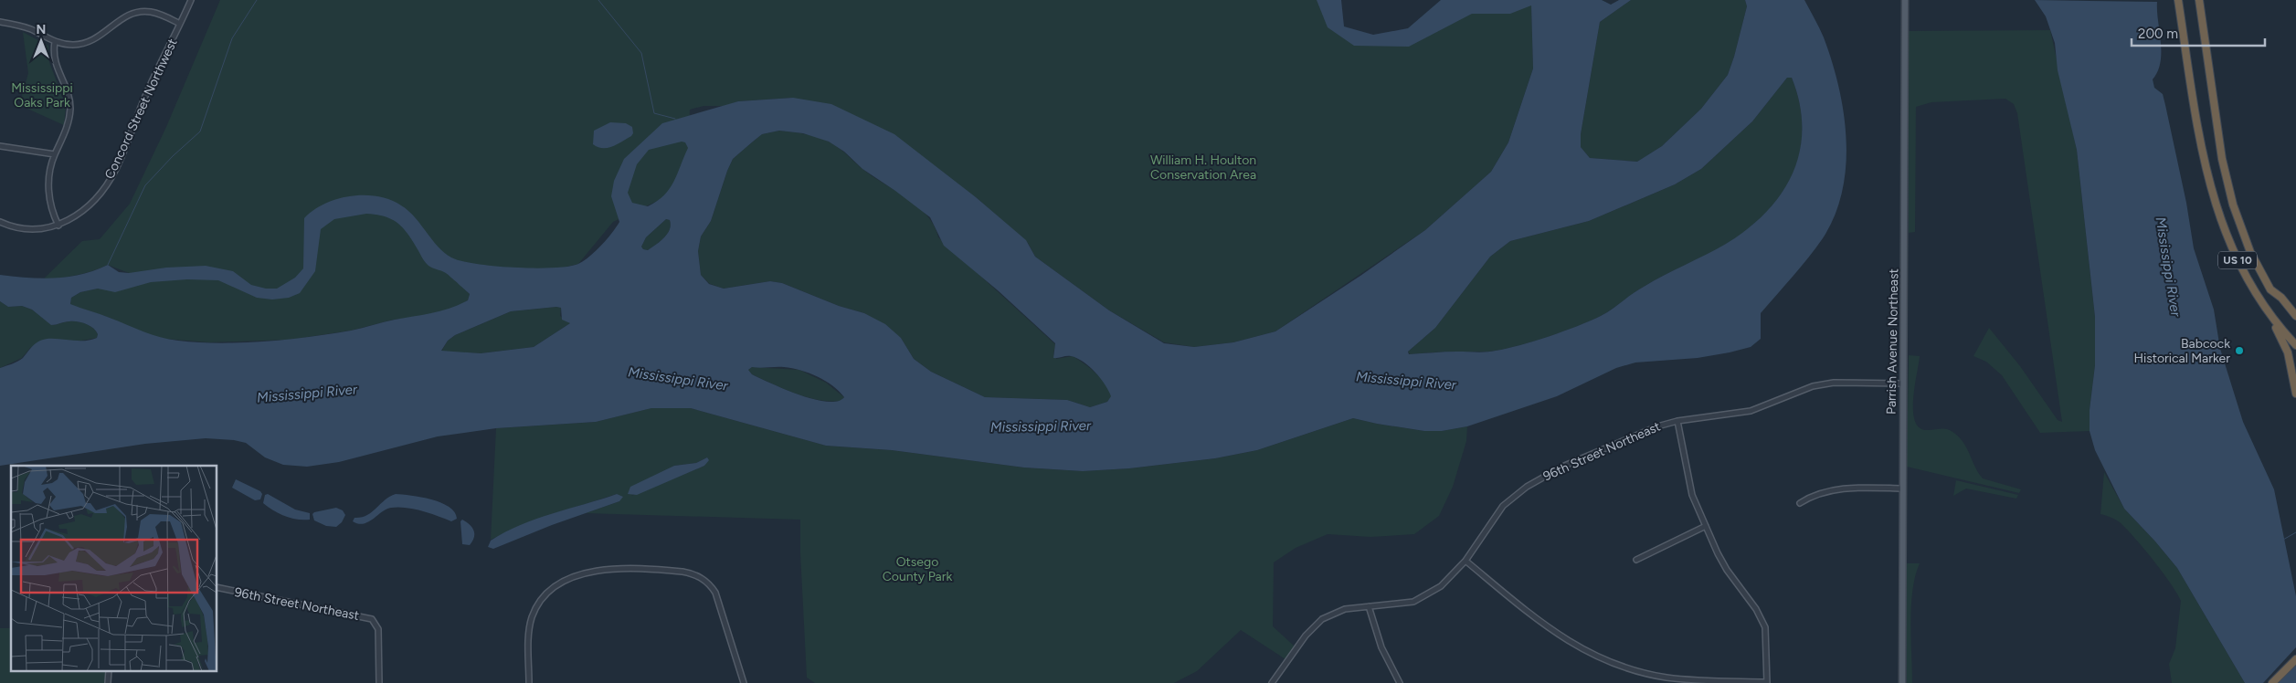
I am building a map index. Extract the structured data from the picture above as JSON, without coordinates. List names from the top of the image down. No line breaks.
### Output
{"streets":{"highway":["US 10"],"main road":["Parrish Avenue Northeast"],"street":["Concord Street Northwest","96th Street Northeast"]},"crossings":[["Parrish Avenue Northeast","96th Street Northeast"]],"water":["Mississippi River"],"parks":["Mississippi Oaks Park","William H. Houlton Conservation Area","Otsego County Park"],"places":["Babcock Historical Marker"],"scale_bar":"200 m","north":"top"}
